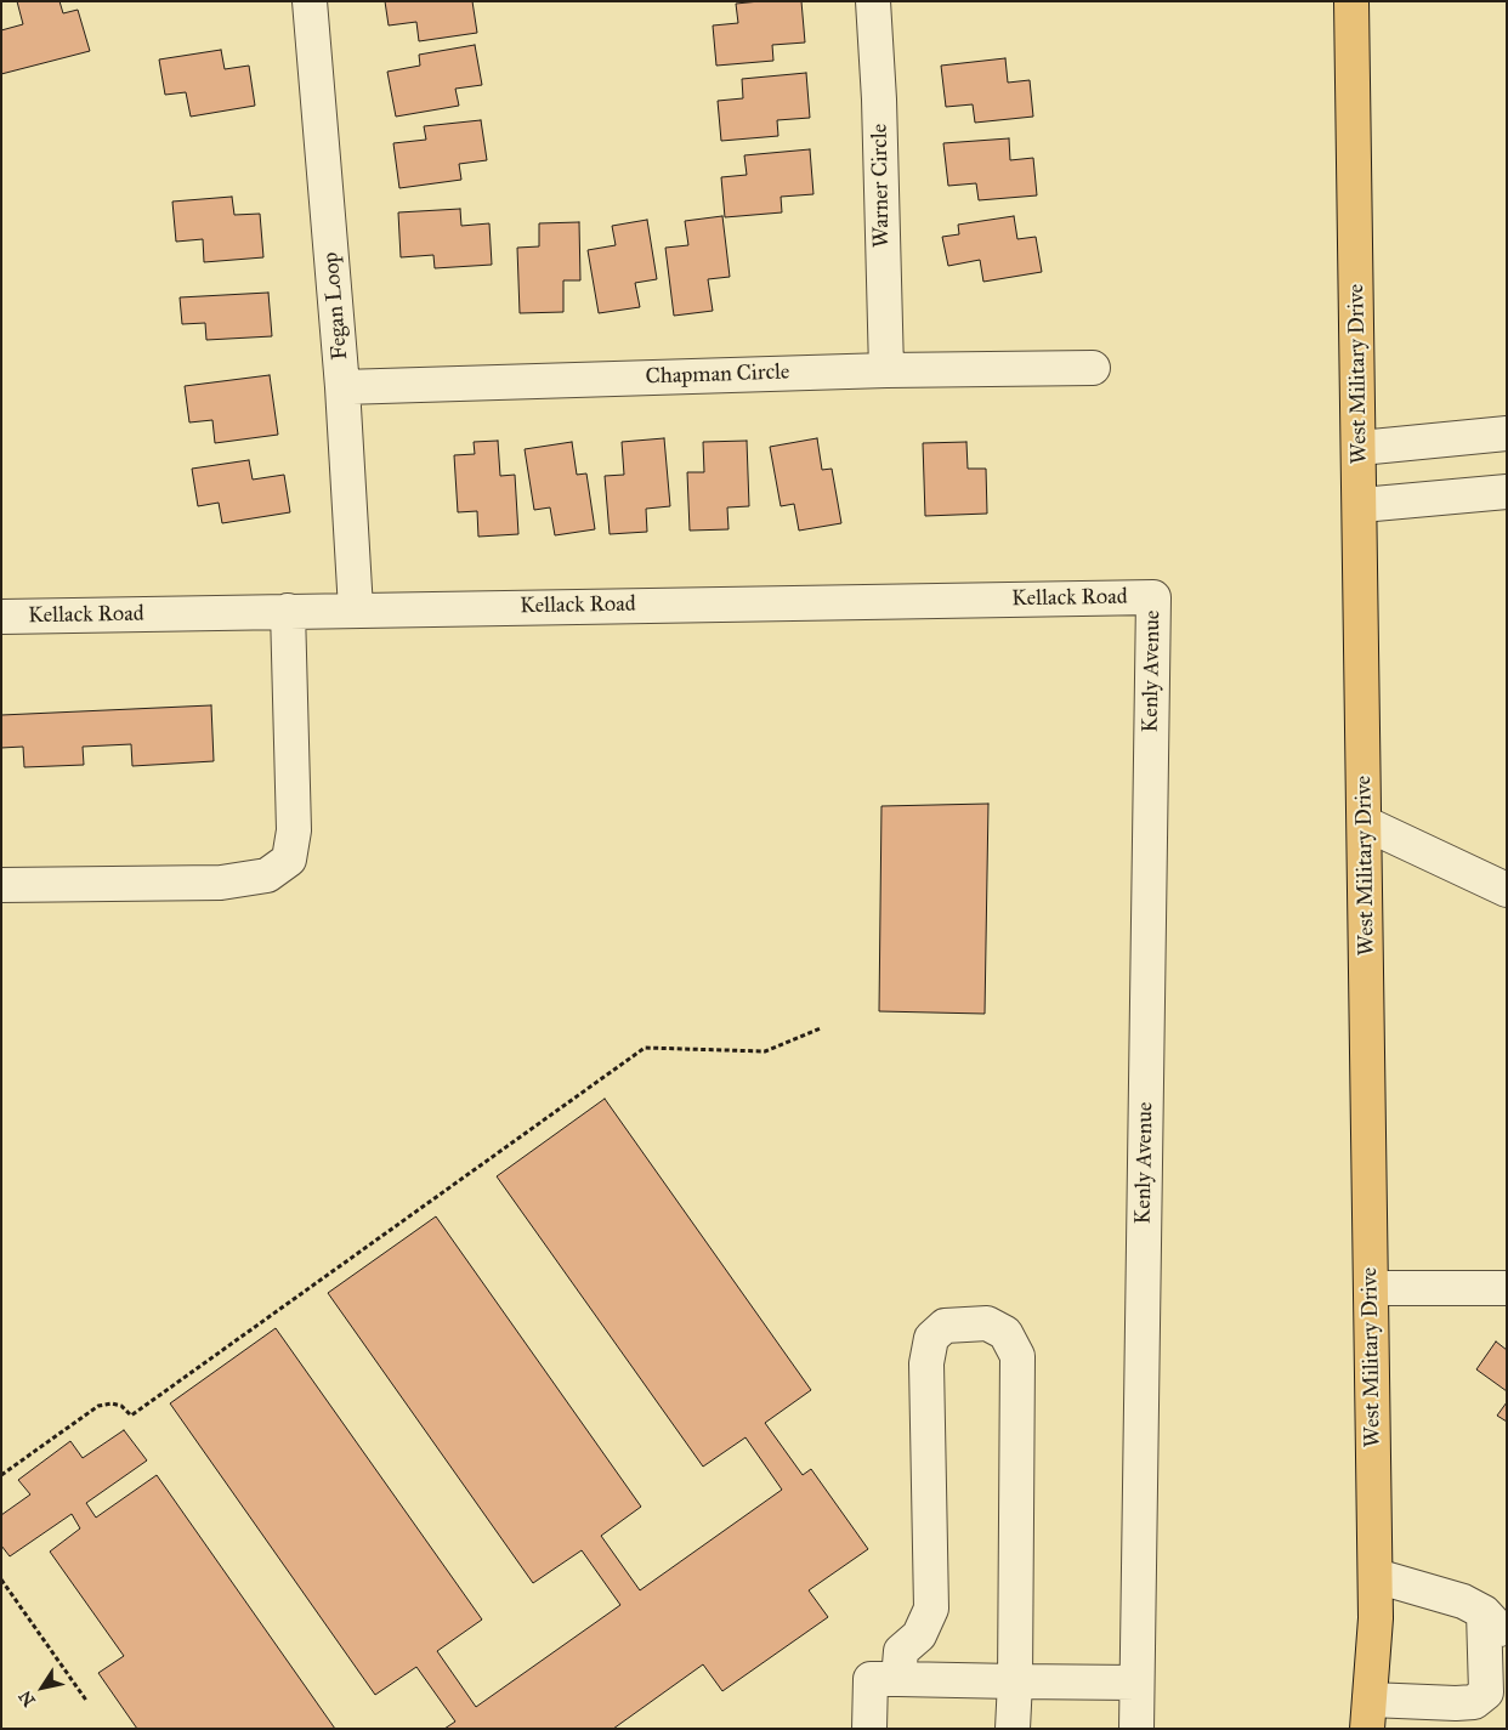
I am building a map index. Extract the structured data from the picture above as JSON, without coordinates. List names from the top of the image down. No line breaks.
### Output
{"streets":{"main road":["West Military Drive"],"street":["Warner Circle","Fegan Loop","Chapman Circle","Kellack Road","Kenly Avenue"]},"crossings":[["Warner Circle","Chapman Circle"],["Fegan Loop","Chapman Circle"],["Fegan Loop","Kellack Road"],["Kellack Road","Kenly Avenue"]],"north":"bottom left"}
